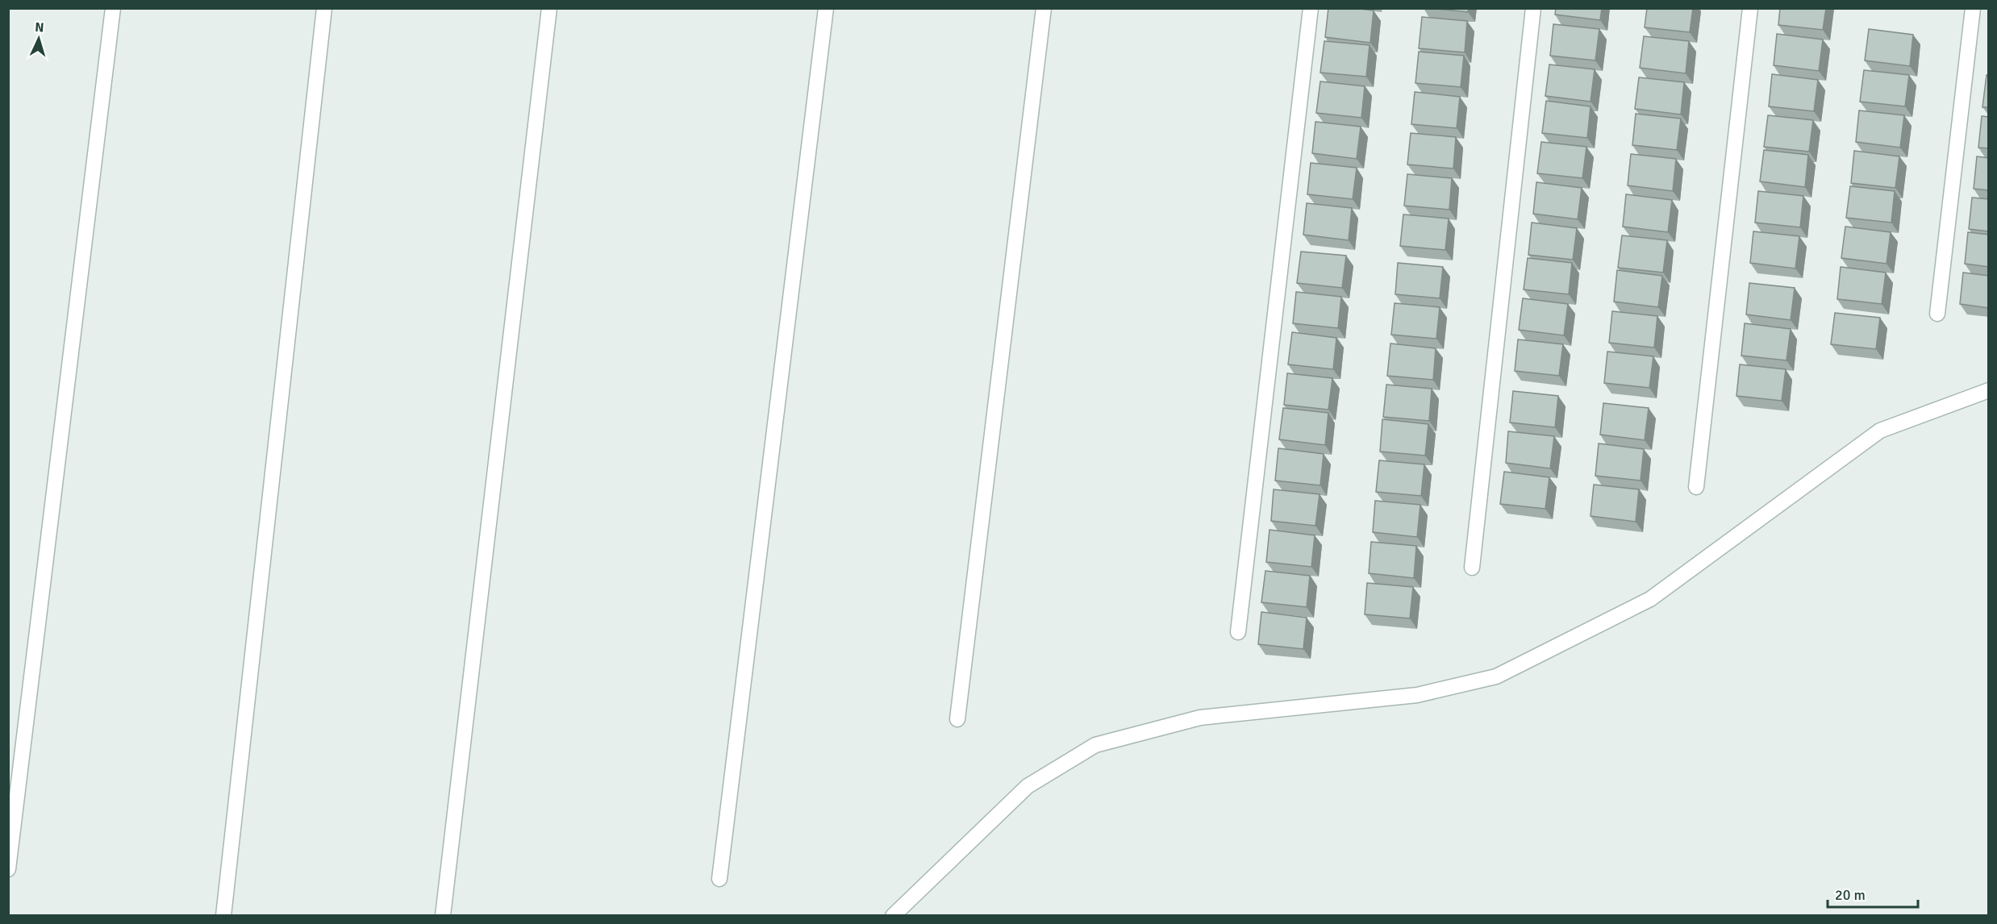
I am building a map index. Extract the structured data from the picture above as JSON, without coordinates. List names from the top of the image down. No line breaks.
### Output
{"scale_bar":"20 m","north":"top"}
